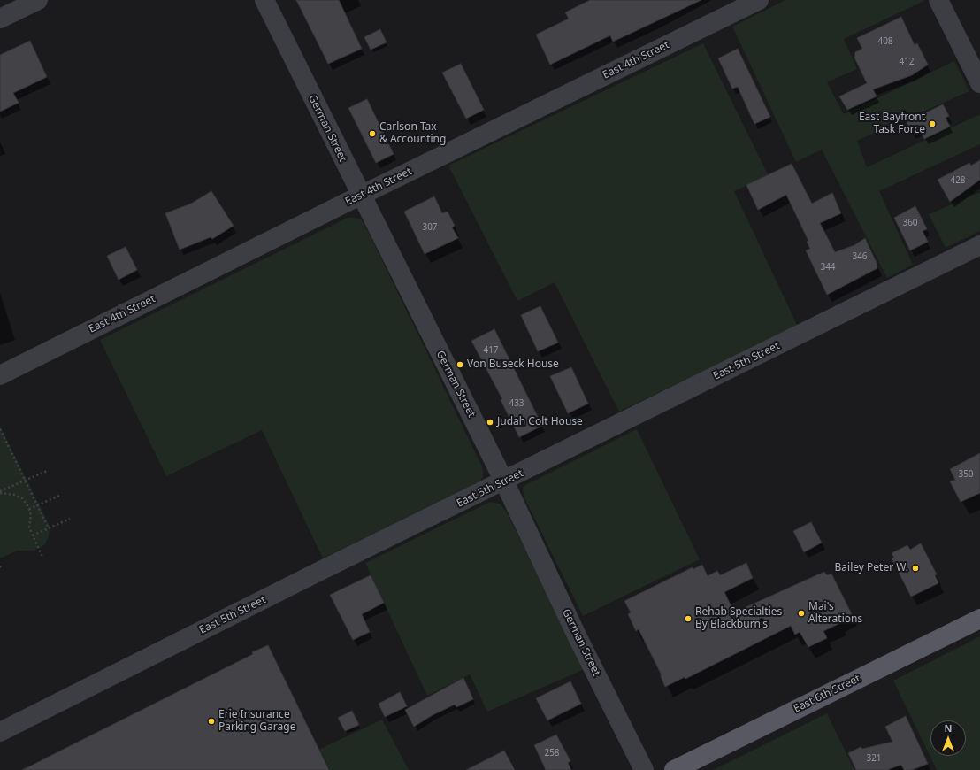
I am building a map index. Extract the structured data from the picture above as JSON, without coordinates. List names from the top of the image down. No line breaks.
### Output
{"streets":{"main road":["East 6th Street"],"street":["East 4th Street","German Street","East 5th Street"]},"crossings":[["East 4th Street","German Street"],["German Street","East 5th Street"]],"places":["East Bayfront Task Force","Carlson Tax & Accounting","Von Buseck House","Judah Colt House","Bailey Peter W.","Mai's Alterations","Rehab Specialties By Blackburn's","Erie Insurance Parking Garage"],"house_numbers":["408","412","428","360","307","346","344","417","433","350","258","321"],"north":"top"}
